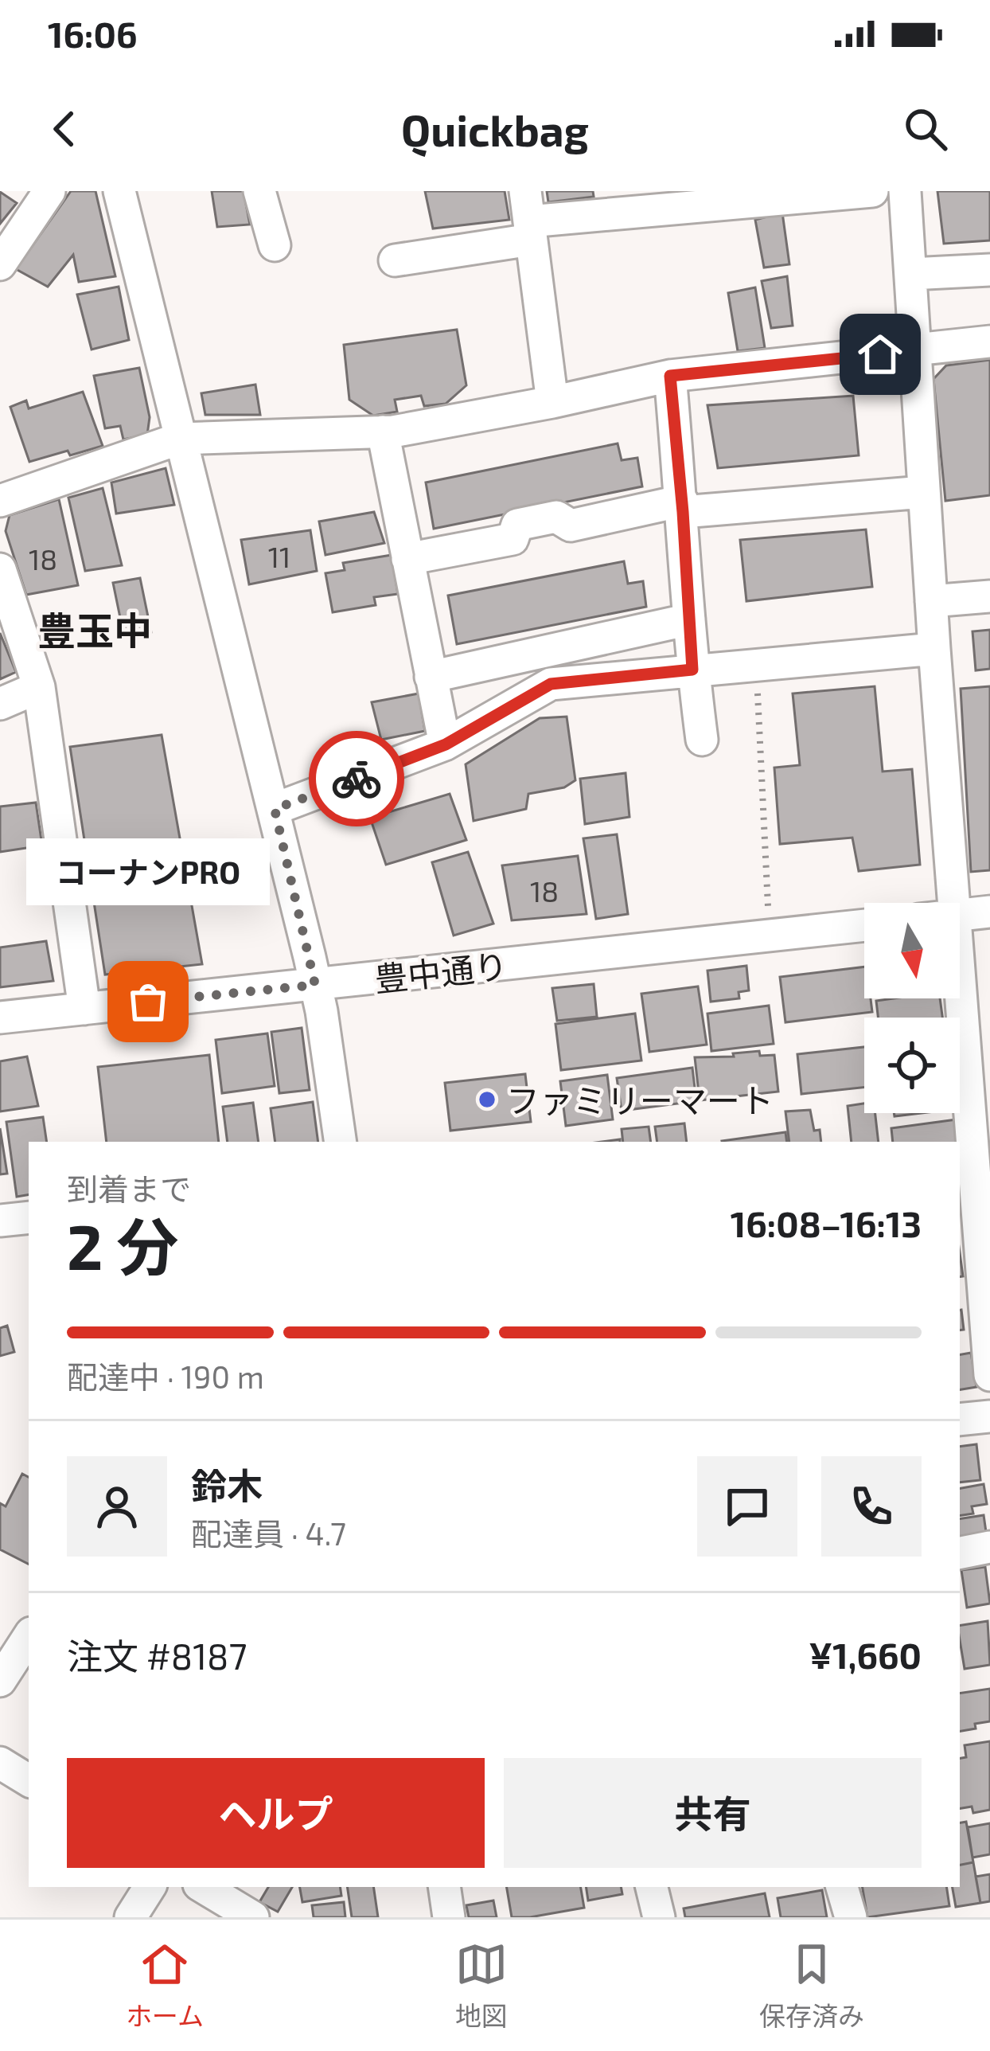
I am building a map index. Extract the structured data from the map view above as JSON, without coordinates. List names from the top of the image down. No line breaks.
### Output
{"streets":{"street":["豊中通り"]},"districts":["豊玉中"],"places":["コーナンPRO","ファミリーマート"],"house_numbers":["11","18","18"],"north":"bottom","page":{"status":"16:06","header":"Quickbag","bubble":"コーナンPRO","heading":["2 分","到着まで","16:08–16:13"],"panel":["鈴木","配達員 · 4.7","注文 #8187","¥1,660"],"bar":"配達中 · 190 m","buttons":["ヘルプ","共有"],"tabs":["ホーム","地図","保存済み"]}}
